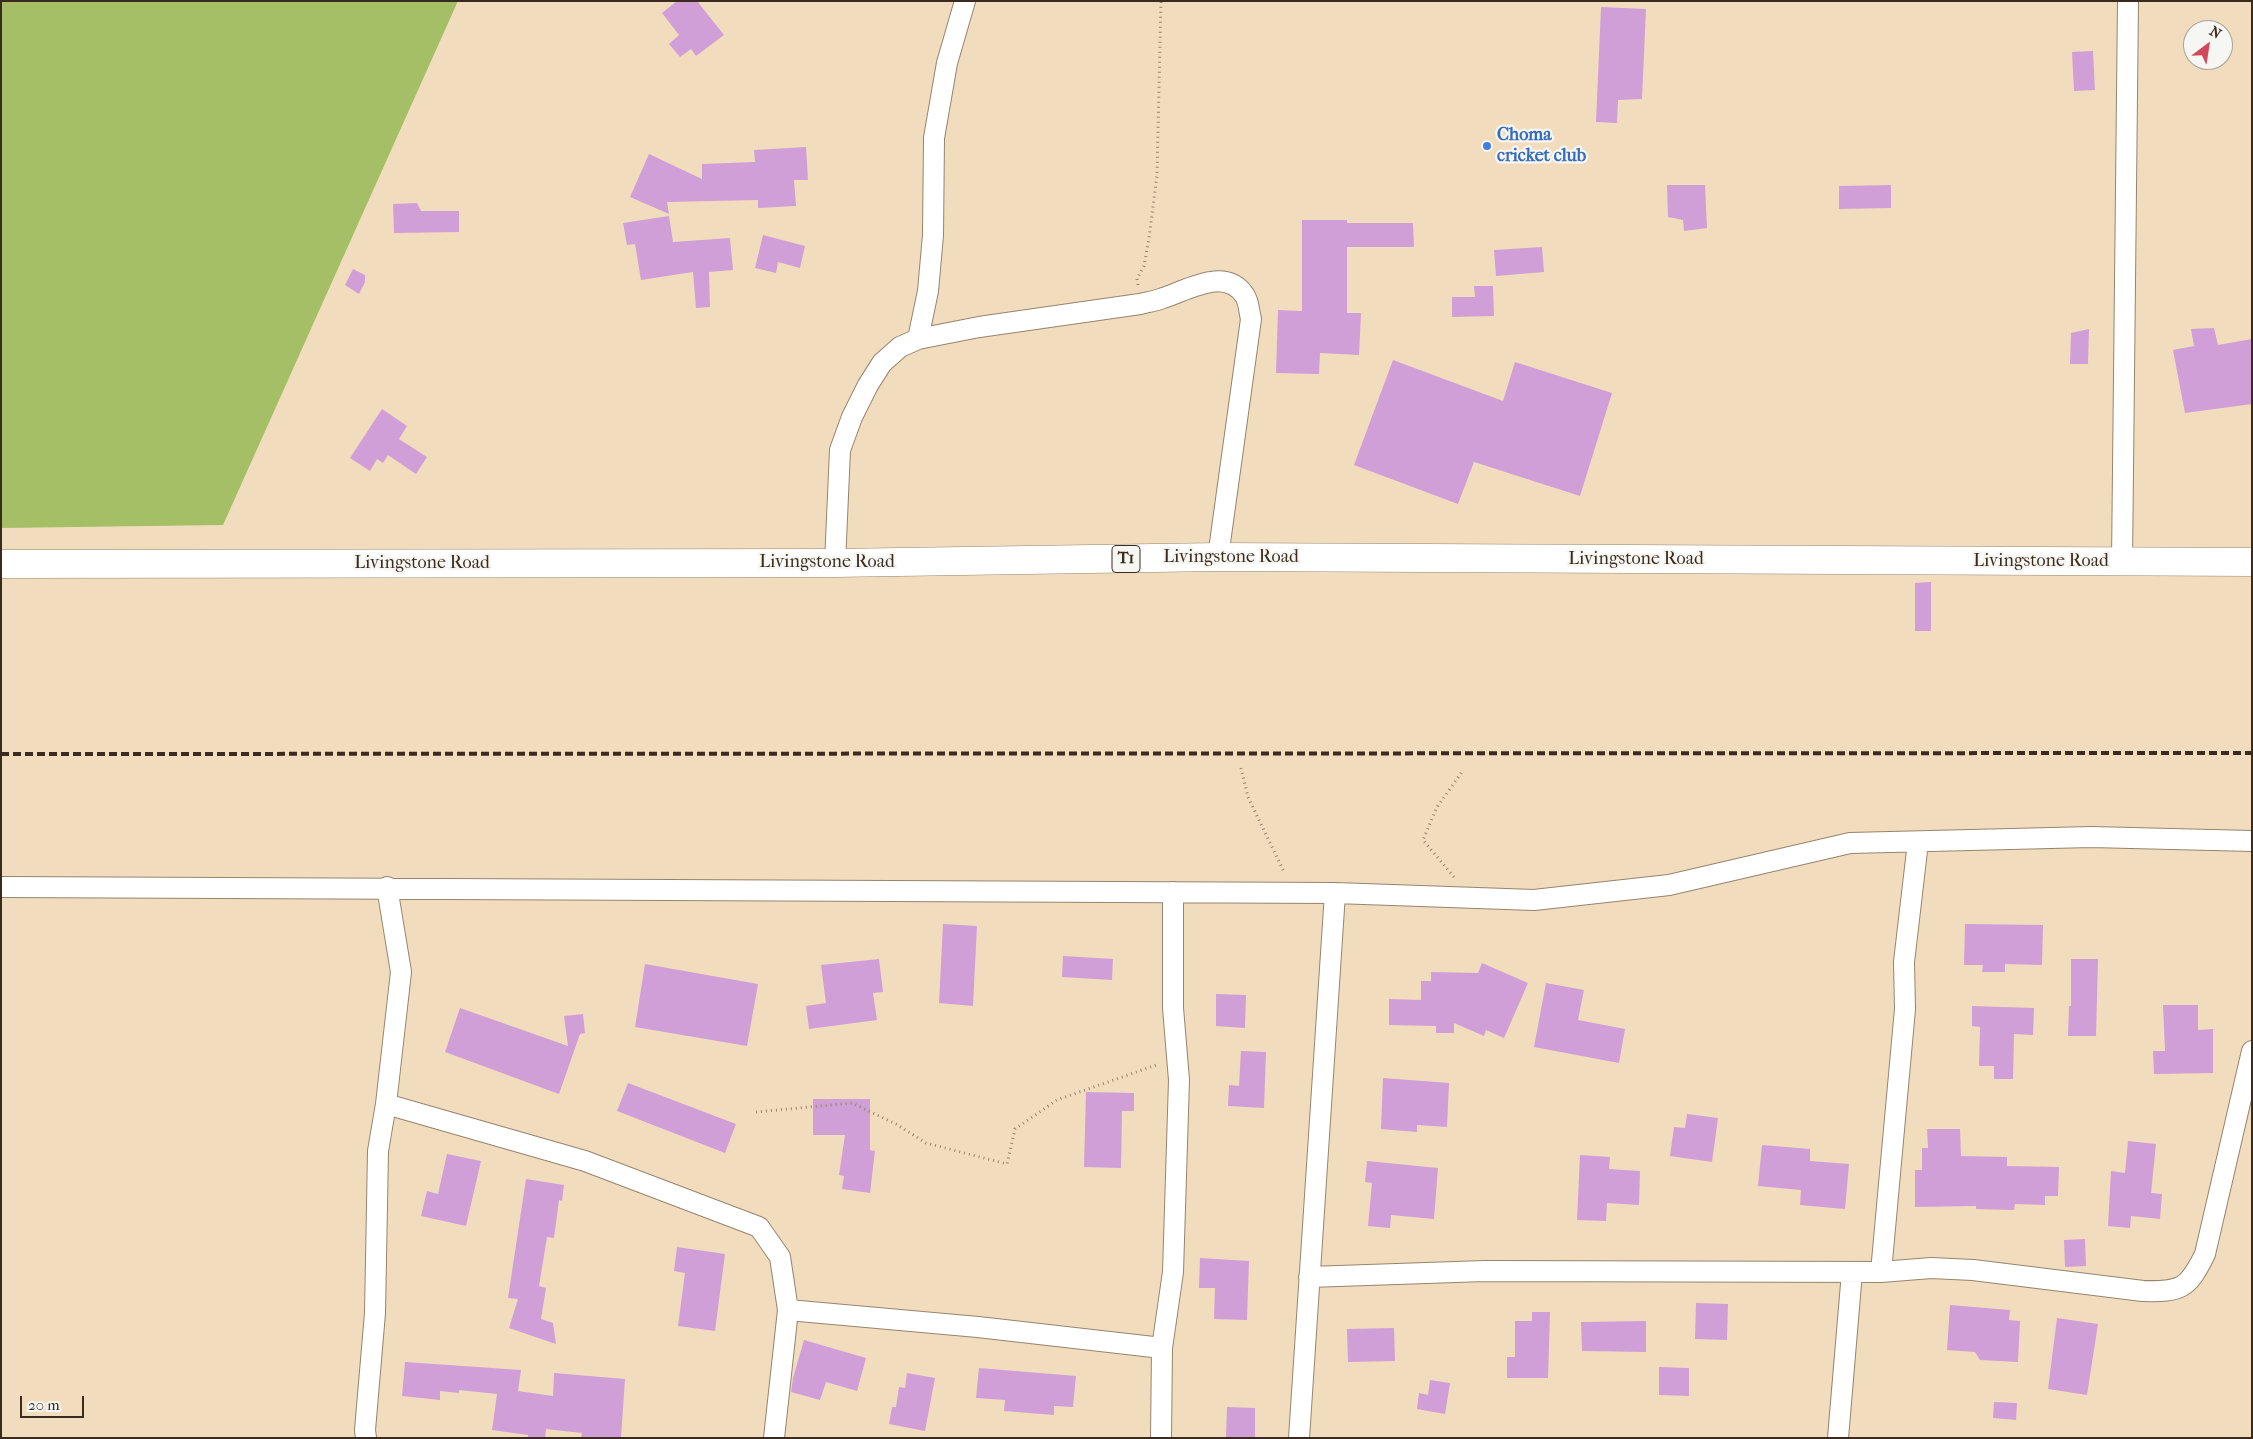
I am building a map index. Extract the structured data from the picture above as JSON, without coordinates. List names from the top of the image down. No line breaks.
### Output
{"streets":{"highway":["Livingstone Road","T1"]},"places":["Choma cricket club"],"scale_bar":"20 m","north":"top right"}
